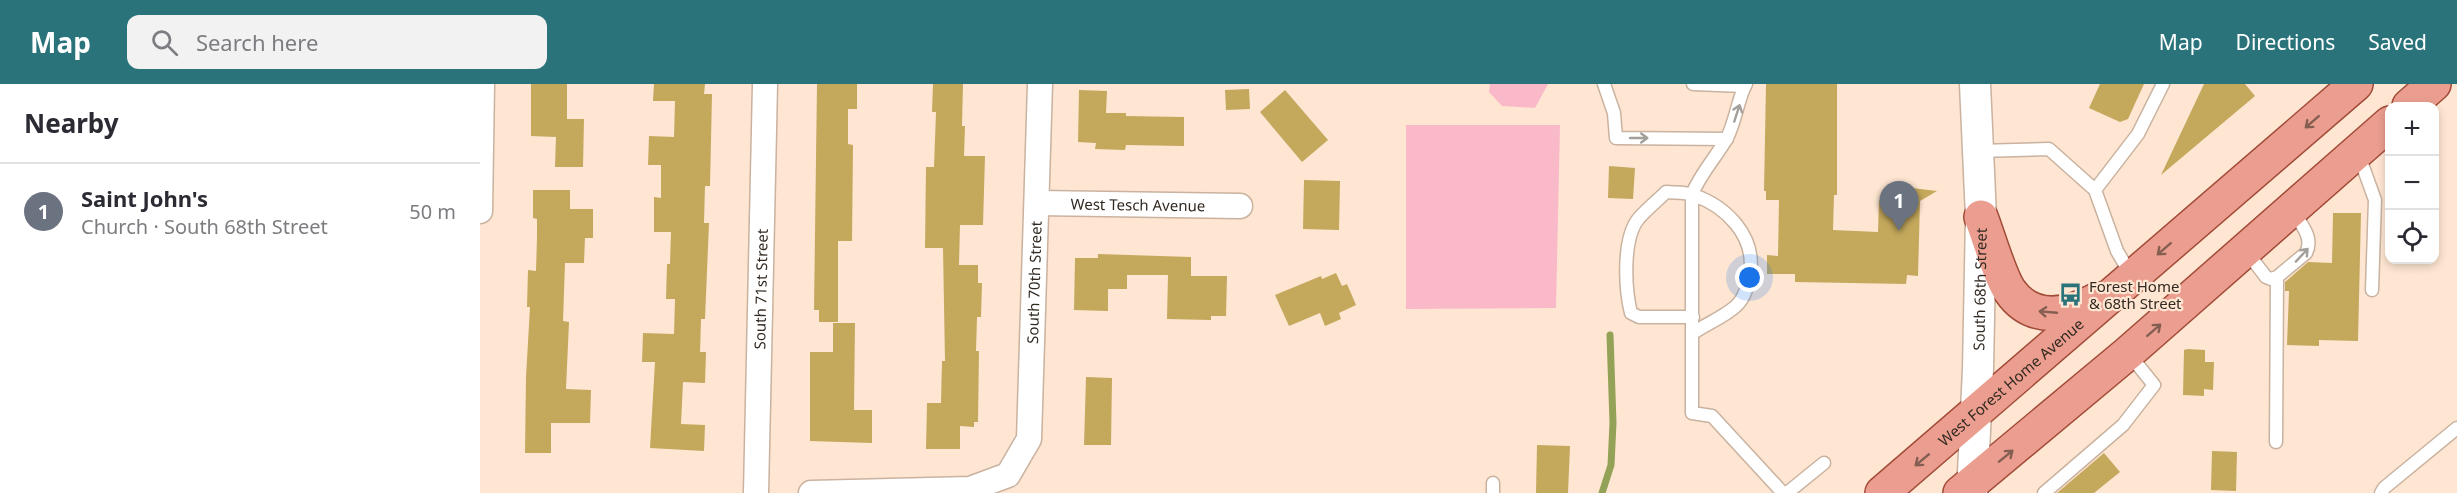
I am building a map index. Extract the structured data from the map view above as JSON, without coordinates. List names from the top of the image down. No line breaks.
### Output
{"streets":{"main road":["West Forest Home Avenue"],"street":["West Tesch Avenue","South 70th Street","South 71st Street","South 68th Street"]},"crossings":[["West Tesch Avenue","South 70th Street"],["South 68th Street","West Forest Home Avenue"]],"places":{"bus stop":["Forest Home & 68th Street"]},"page":{"header":"Map","search":"Search here","nav":["Map","Directions","Saved"],"heading":"Nearby","map_buttons":["+","−"],"list":[{"mark":"1","name":"Saint John's","note":"Church · South 68th Street","value":"50 m"}],"pins":"1"}}
